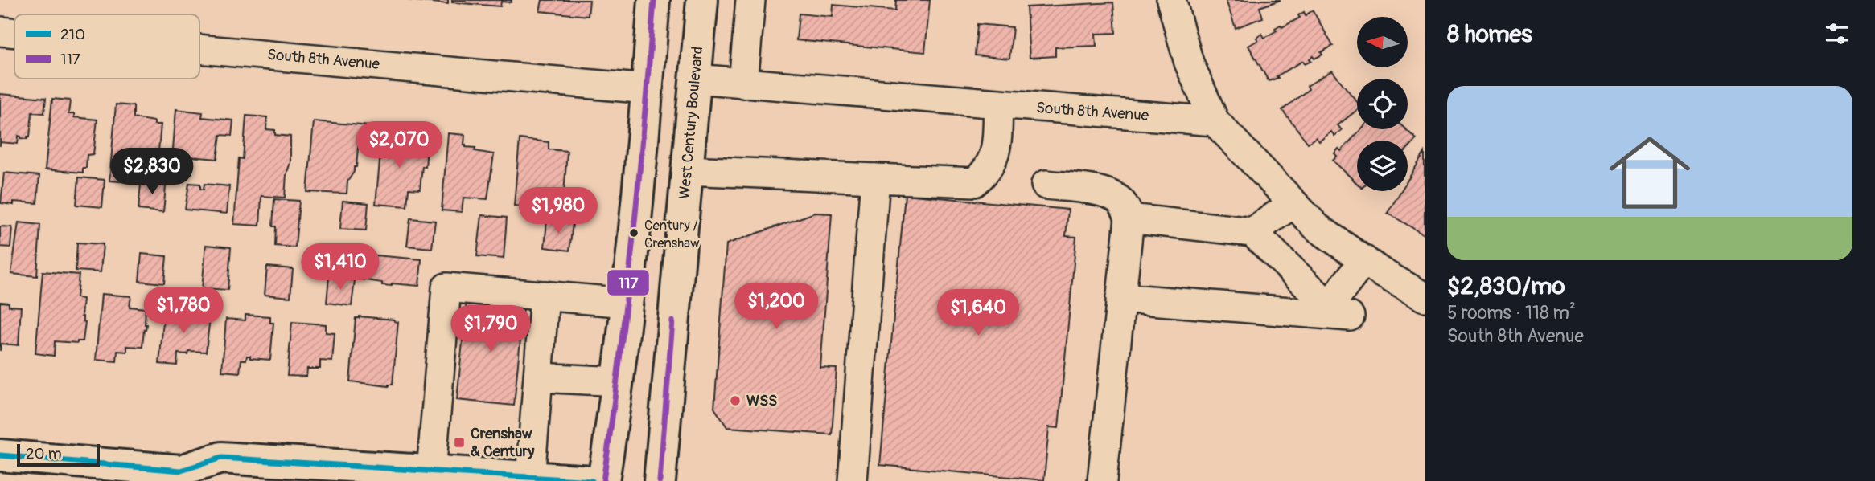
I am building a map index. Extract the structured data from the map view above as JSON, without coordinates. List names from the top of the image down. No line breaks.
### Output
{"streets":{"main road":["West Century Boulevard"],"street":["South 8th Avenue"]},"crossings":[["South 8th Avenue","West Century Boulevard"]],"places":{"other":["Century / Crenshaw","WSS"],"transit":["Crenshaw & Century"]},"lines":["transit line 117","transit line 210"],"legend":["210","117"],"scale_bar":"20 m","north":"left","page":{"heading":"8 homes","list":[{"name":"$2,830/mo","note":"5 rooms · 118 m² · South 8th Avenue"}],"price":["$2,070","$2,830","$1,980","$1,410","$1,200","$1,780","$1,640","$1,790"],"scale":"20 m"}}
